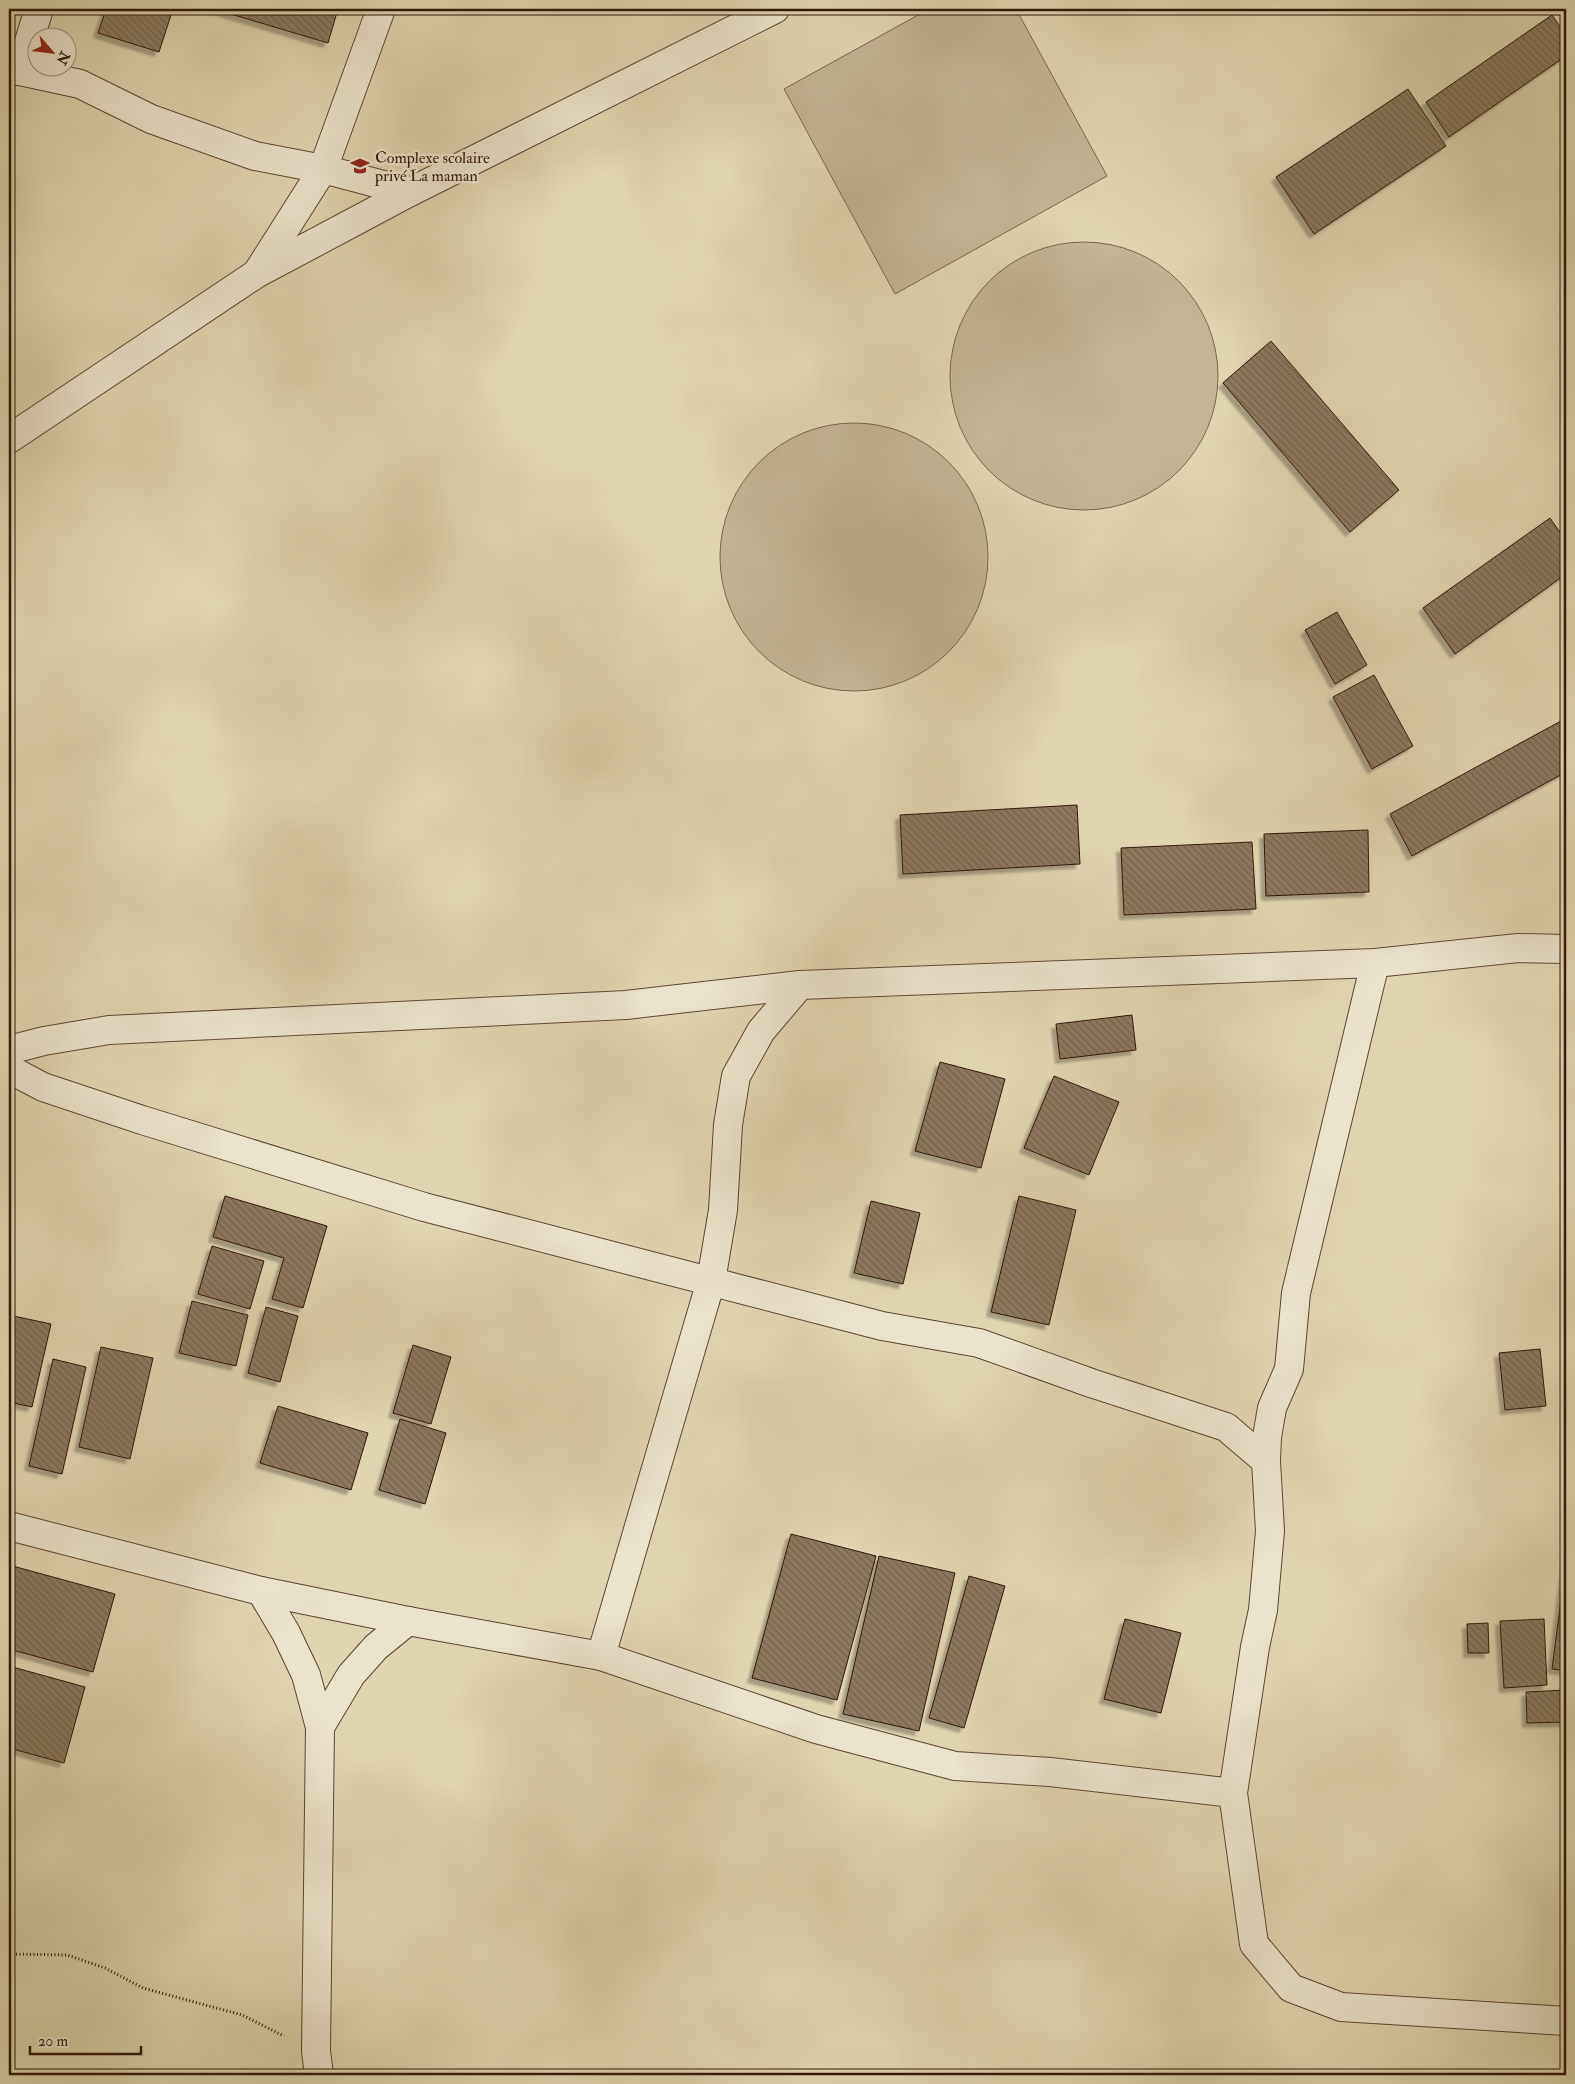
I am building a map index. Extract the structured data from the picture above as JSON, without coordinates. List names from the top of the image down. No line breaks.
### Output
{"places":{"school or university":["Complexe scolaire privé La maman"]},"scale_bar":"20 m","north":"bottom right"}
